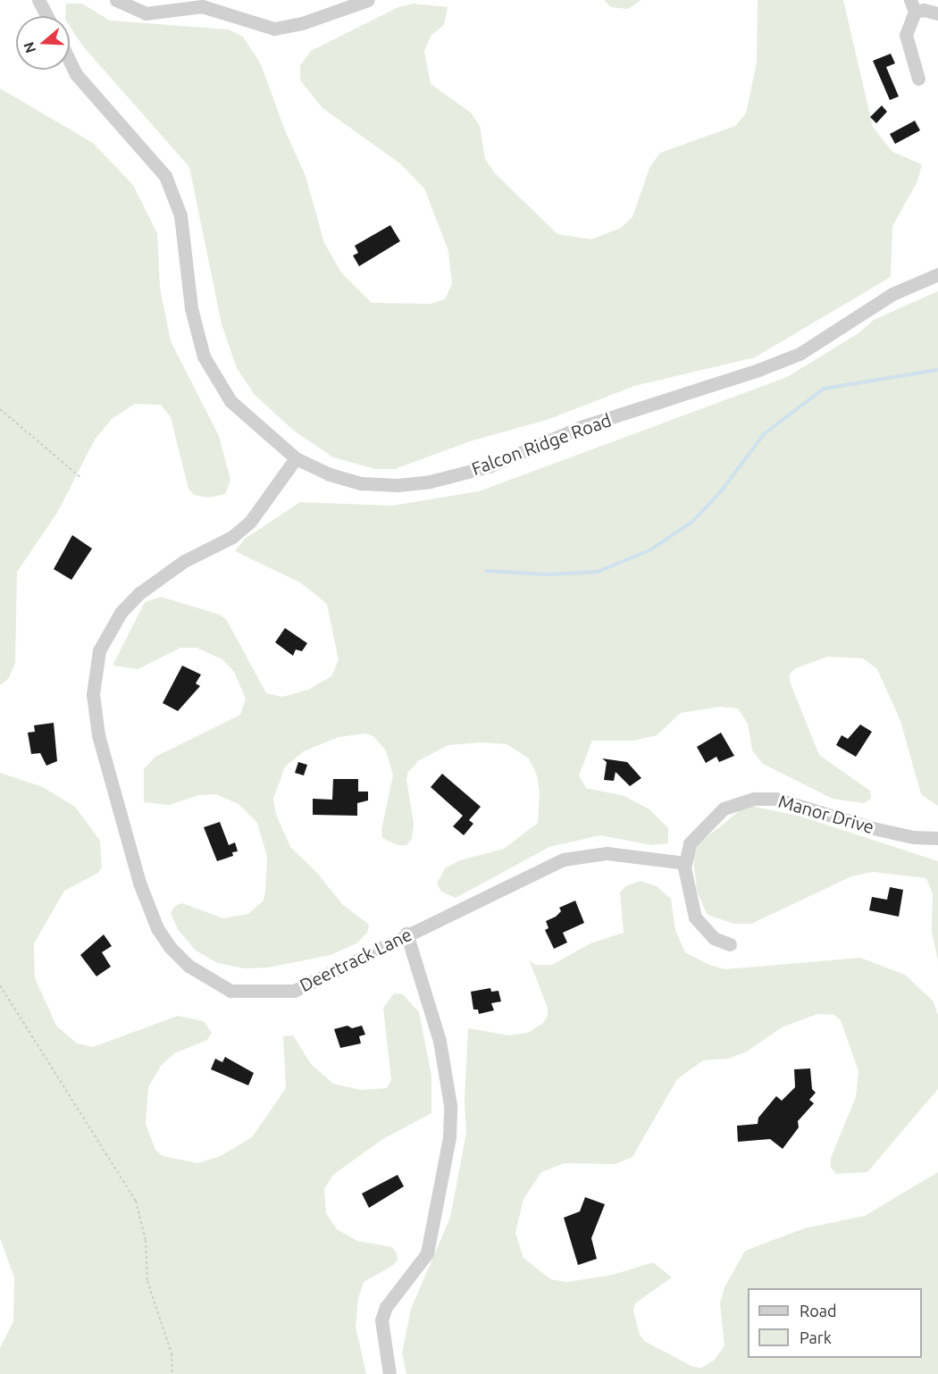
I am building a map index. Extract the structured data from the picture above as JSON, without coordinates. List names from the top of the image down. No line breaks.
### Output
{"streets":{"street":["Falcon Ridge Road","Manor Drive","Deertrack Lane"]},"crossings":[["Falcon Ridge Road","Deertrack Lane"],["Manor Drive","Deertrack Lane"]],"legend":["Road","Park"],"north":"left"}
